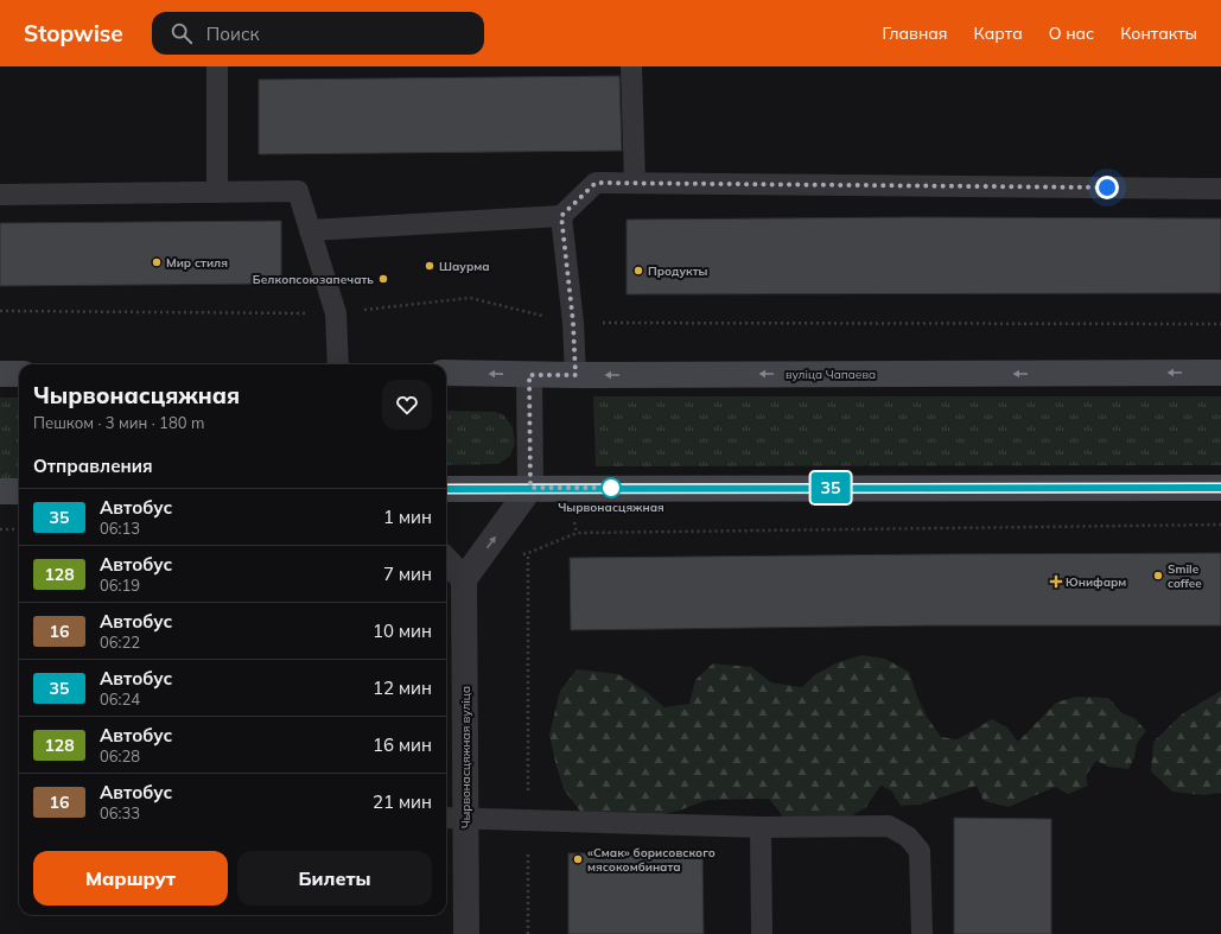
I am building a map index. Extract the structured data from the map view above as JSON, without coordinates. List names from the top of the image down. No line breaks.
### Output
{"streets":{"main road":["вуліца Чапаева"],"street":["Чырвонасцяжная вуліца"]},"places":{"other":["Мир стиля","Шаурма","Продукты","Белкопсоюзапечать","Чырвонасцяжная","Smile coffee","«Смак» борисовского мясокомбината"],"health":["Юнифарм"]},"lines":["bus line 35"],"page":{"header":"Stopwise","search":"Поиск","nav":["Главная","Карта","О нас","Контакты"],"on_map":"35","heading":[["Чырвонасцяжная","Пешком · 3 мин · 180 m"],"Отправления"],"list":[{"mark":"35","name":"Автобус","note":"06:13","value":"1 мин"},{"mark":"128","name":"Автобус","note":"06:19","value":"7 мин"},{"mark":"16","name":"Автобус","note":"06:22","value":"10 мин"},{"mark":"35","name":"Автобус","note":"06:24","value":"12 мин"},{"mark":"128","name":"Автобус","note":"06:28","value":"16 мин"},{"mark":"16","name":"Автобус","note":"06:33","value":"21 мин"}],"buttons":["Маршрут","Билеты"]}}
